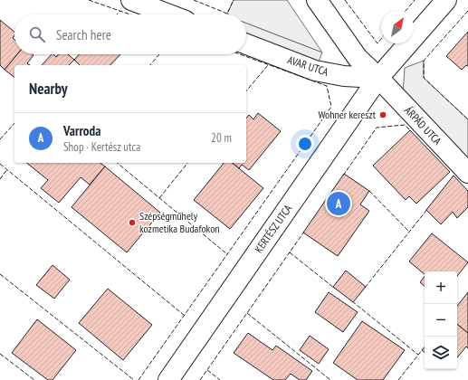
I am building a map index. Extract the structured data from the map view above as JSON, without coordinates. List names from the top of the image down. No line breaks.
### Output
{"streets":{"street":["AVAR UTCA","ÁRPÁD UTCA","KERTÉSZ UTCA"]},"crossings":[["AVAR UTCA","ÁRPÁD UTCA"],["AVAR UTCA","KERTÉSZ UTCA"],["ÁRPÁD UTCA","KERTÉSZ UTCA"]],"places":["Wohner kereszt","Szépségműhely kozmetika Budafokon"],"north":"top right","page":{"search":"Search here","heading":"Nearby","list":[{"mark":"A","name":"Varroda","note":"Shop · Kertész utca","value":"20 m"}],"pins":"A","map_buttons":["+","−"]}}
